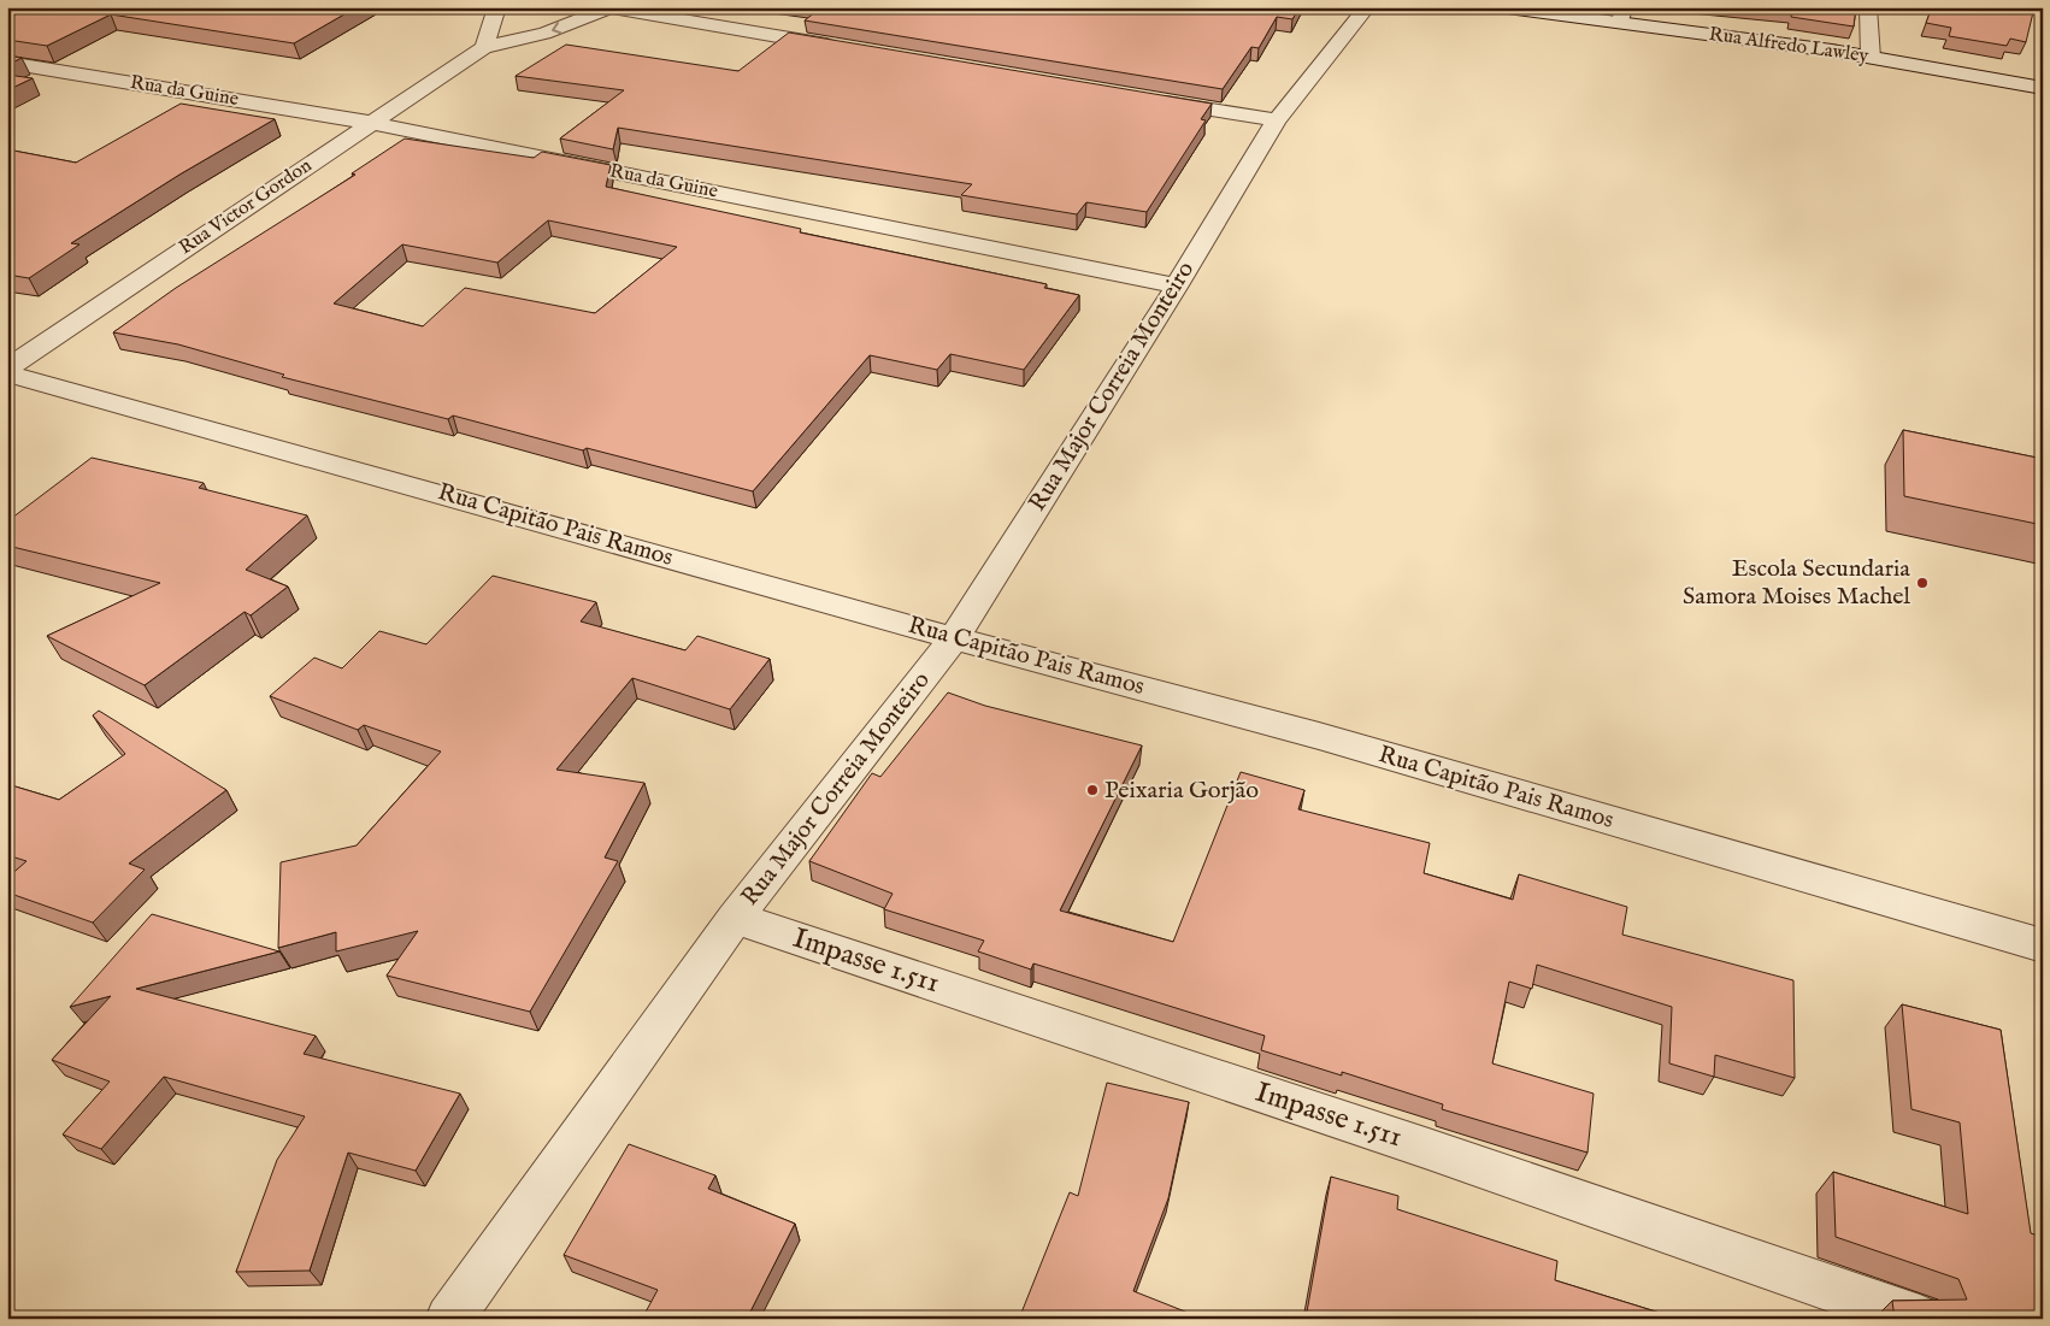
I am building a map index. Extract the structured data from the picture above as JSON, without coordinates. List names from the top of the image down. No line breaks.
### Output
{"streets":{"street":["Rua Alfredo Lawley","Rua da Guine","Rua Victor Gordon","Rua Major Correia Monteiro","Rua Capitão Pais Ramos","Impasse 1.511"]},"crossings":[["Rua da Guine","Rua Victor Gordon"],["Rua da Guine","Rua Major Correia Monteiro"],["Rua Major Correia Monteiro","Rua Capitão Pais Ramos"],["Rua Major Correia Monteiro","Impasse 1.511"]],"places":["Escola Secundaria Samora Moises Machel","Peixaria Gorjão"]}
